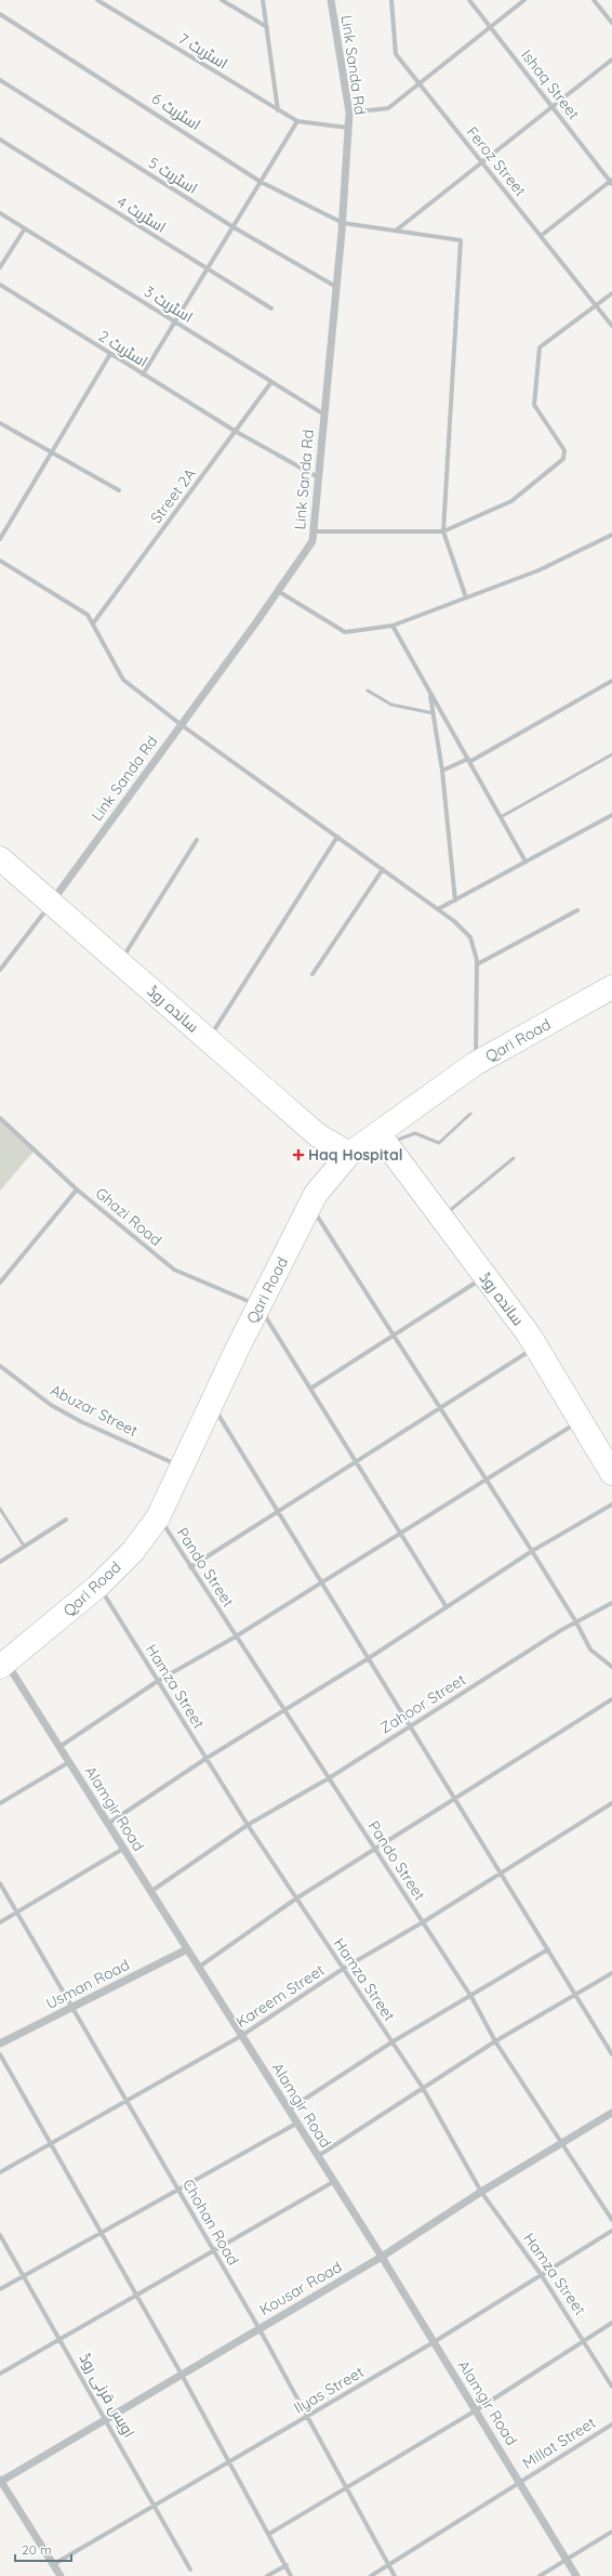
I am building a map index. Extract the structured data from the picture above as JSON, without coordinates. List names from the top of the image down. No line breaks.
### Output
{"streets":{"main road":["ساندہ روڈ","Qari Road"],"street":["اسٹریٹ 7","Link Sanda Rd","Ishaq Street","اسٹریٹ 6","Feroz Street","اسٹریٹ 5","اسٹریٹ 4","اسٹریٹ 3","اسٹریٹ 2","Street 2A","Ghazi Road","Abuzar Street","Pando Street","Hamza Street","Zahoor Street","Alamgir Road","Usman Road","Kareem Street","Chohan Road","Kousar Road","Ilyas Street","اویس قرنی روڈ","Millat Street"]},"crossings":[["Link Sanda Rd","اسٹریٹ 6"],["Link Sanda Rd","اسٹریٹ 5"],["Link Sanda Rd","اسٹریٹ 3"],["Link Sanda Rd","اسٹریٹ 2"],["Link Sanda Rd","ساندہ روڈ"],["اسٹریٹ 3","Street 2A"],["اسٹریٹ 2","Street 2A"],["ساندہ روڈ","Qari Road"],["Qari Road","Ghazi Road"],["Qari Road","Abuzar Street"],["Qari Road","Pando Street"],["Qari Road","Hamza Street"],["Qari Road","Alamgir Road"],["Pando Street","Zahoor Street"],["Pando Street","Kareem Street"],["Pando Street","Kousar Road"],["Hamza Street","Zahoor Street"],["Hamza Street","Kareem Street"],["Hamza Street","Kousar Road"],["Hamza Street","Ilyas Street"],["Zahoor Street","Alamgir Road"],["Alamgir Road","Usman Road"],["Alamgir Road","Kareem Street"],["Alamgir Road","Kousar Road"],["Alamgir Road","Ilyas Street"],["Alamgir Road","Millat Street"],["Usman Road","Chohan Road"],["Kareem Street","Chohan Road"],["Chohan Road","Kousar Road"],["Chohan Road","Ilyas Street"],["Chohan Road","Millat Street"],["Kousar Road","اویس قرنی روڈ"],["Ilyas Street","اویس قرنی روڈ"]],"places":{"health":["Haq Hospital"]},"scale_bar":"20 m"}
